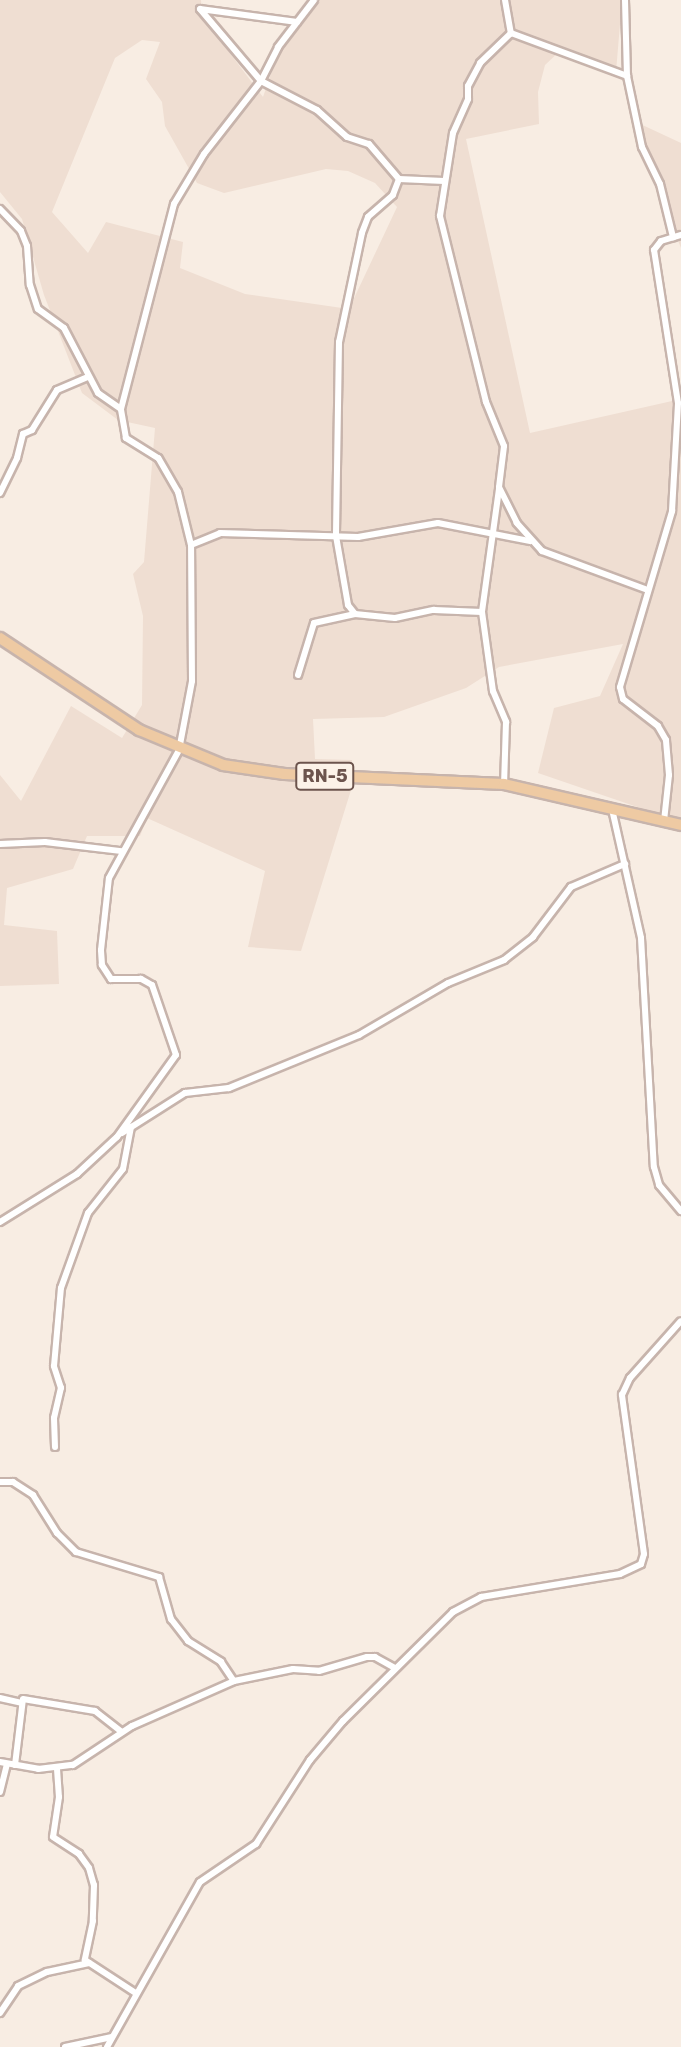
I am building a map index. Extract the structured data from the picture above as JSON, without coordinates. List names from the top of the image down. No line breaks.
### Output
{"streets":{"main road":["RN-5"]}}
